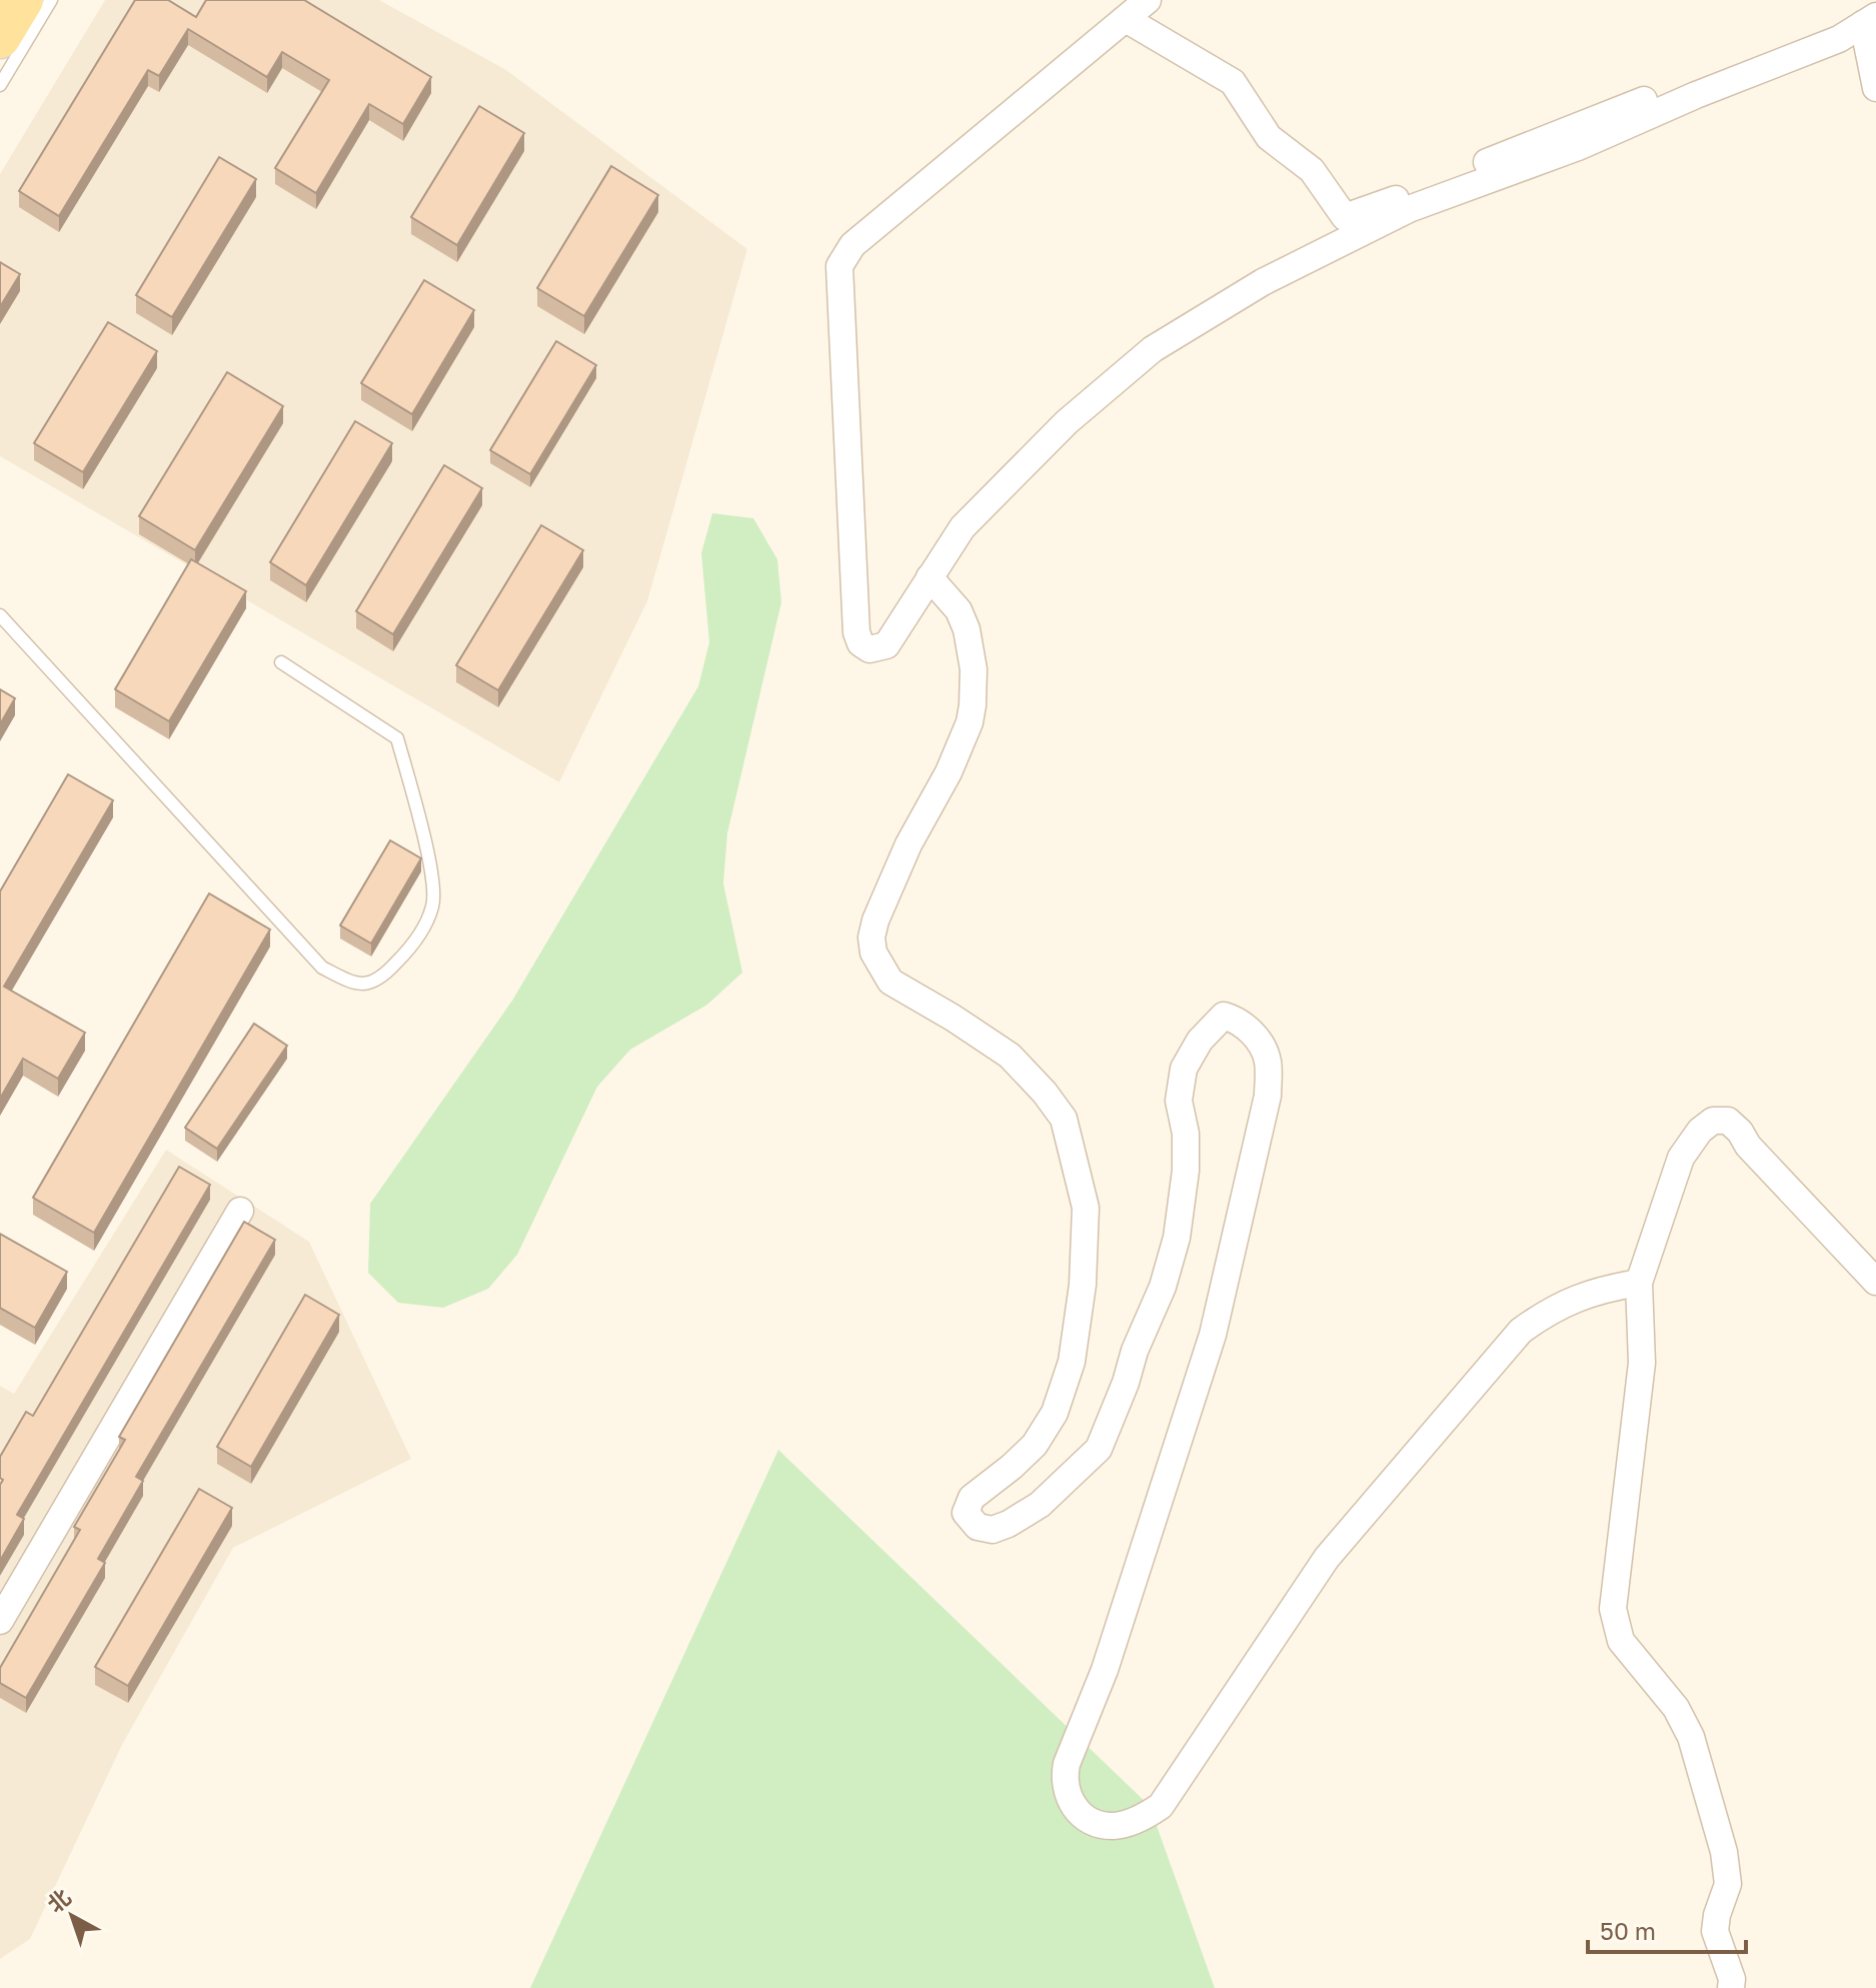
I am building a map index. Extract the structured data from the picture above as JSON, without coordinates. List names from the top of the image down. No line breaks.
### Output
{"scale_bar":"50 m","north":"top left"}
